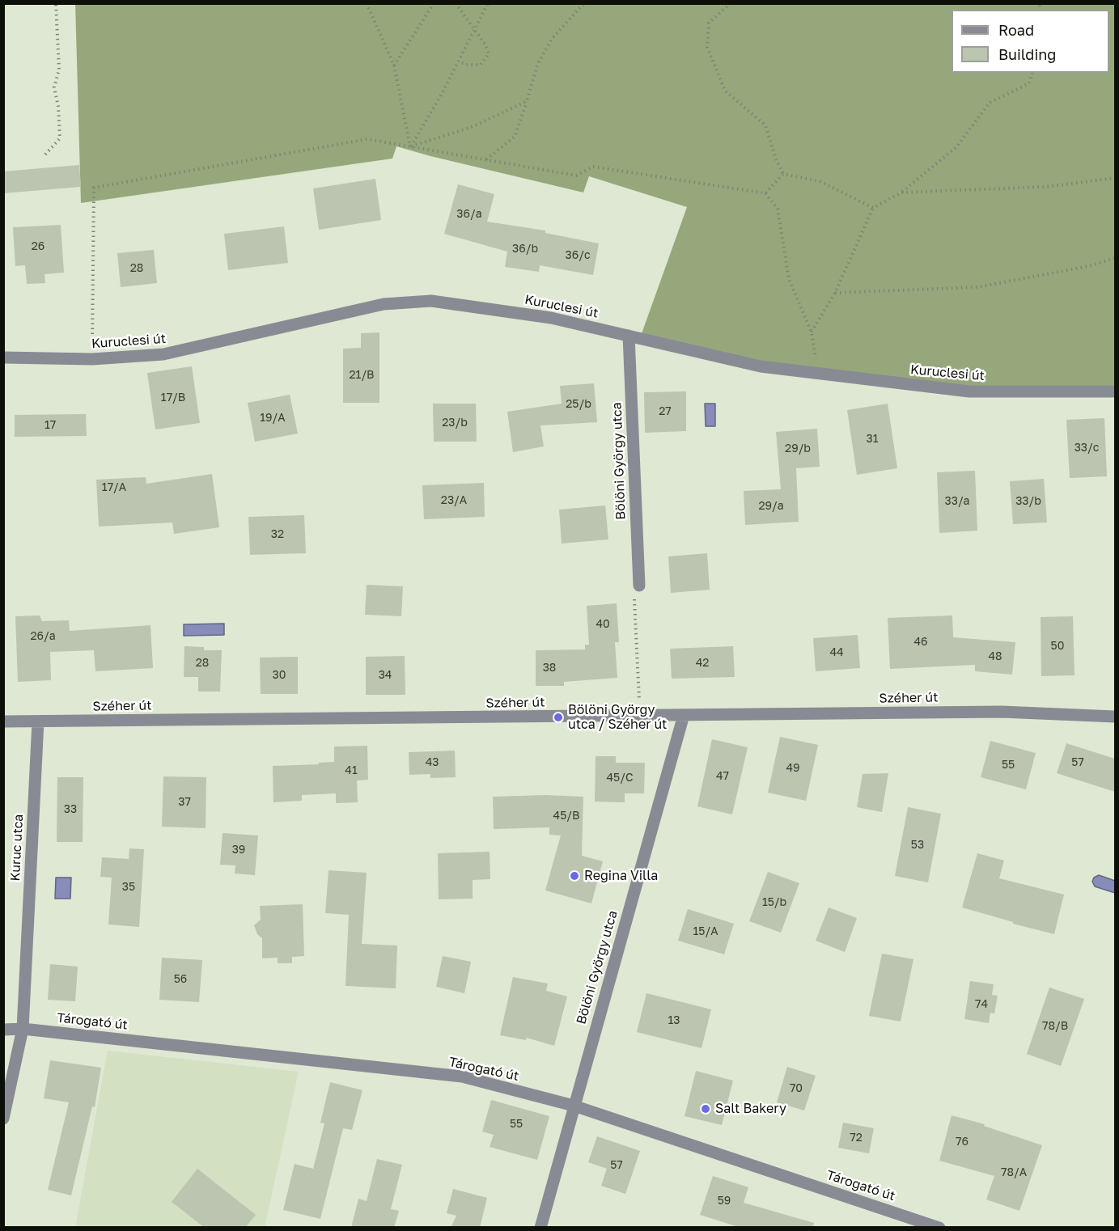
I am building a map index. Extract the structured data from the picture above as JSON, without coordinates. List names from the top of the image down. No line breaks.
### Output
{"streets":{"street":["Kuruclesi út","Bölöni György utca","Széher út","Kuruc utca","Tárogató út"]},"crossings":[["Kuruclesi út","Bölöni György utca"],["Bölöni György utca","Széher út"],["Bölöni György utca","Tárogató út"],["Széher út","Kuruc utca"],["Kuruc utca","Tárogató út"]],"places":["Bölöni György utca / Széher út","Regina Villa","Salt Bakery"],"house_numbers":["36/a","26","36/b","36/c","28","21/B","17/B","25/b","27","19/A","23/b","17","31","33/c","29/b","17/A","23/A","33/a","33/b","29/a","32","40","26/a","46","50","44","48","28","42","38","30","34","43","57","55","49","41","47","45/C","37","33","45/B","53","39","35","15/b","15/A","56","74","13","78/B","70","55","72","76","57","78/A","59"],"legend":["Road","Building"]}
